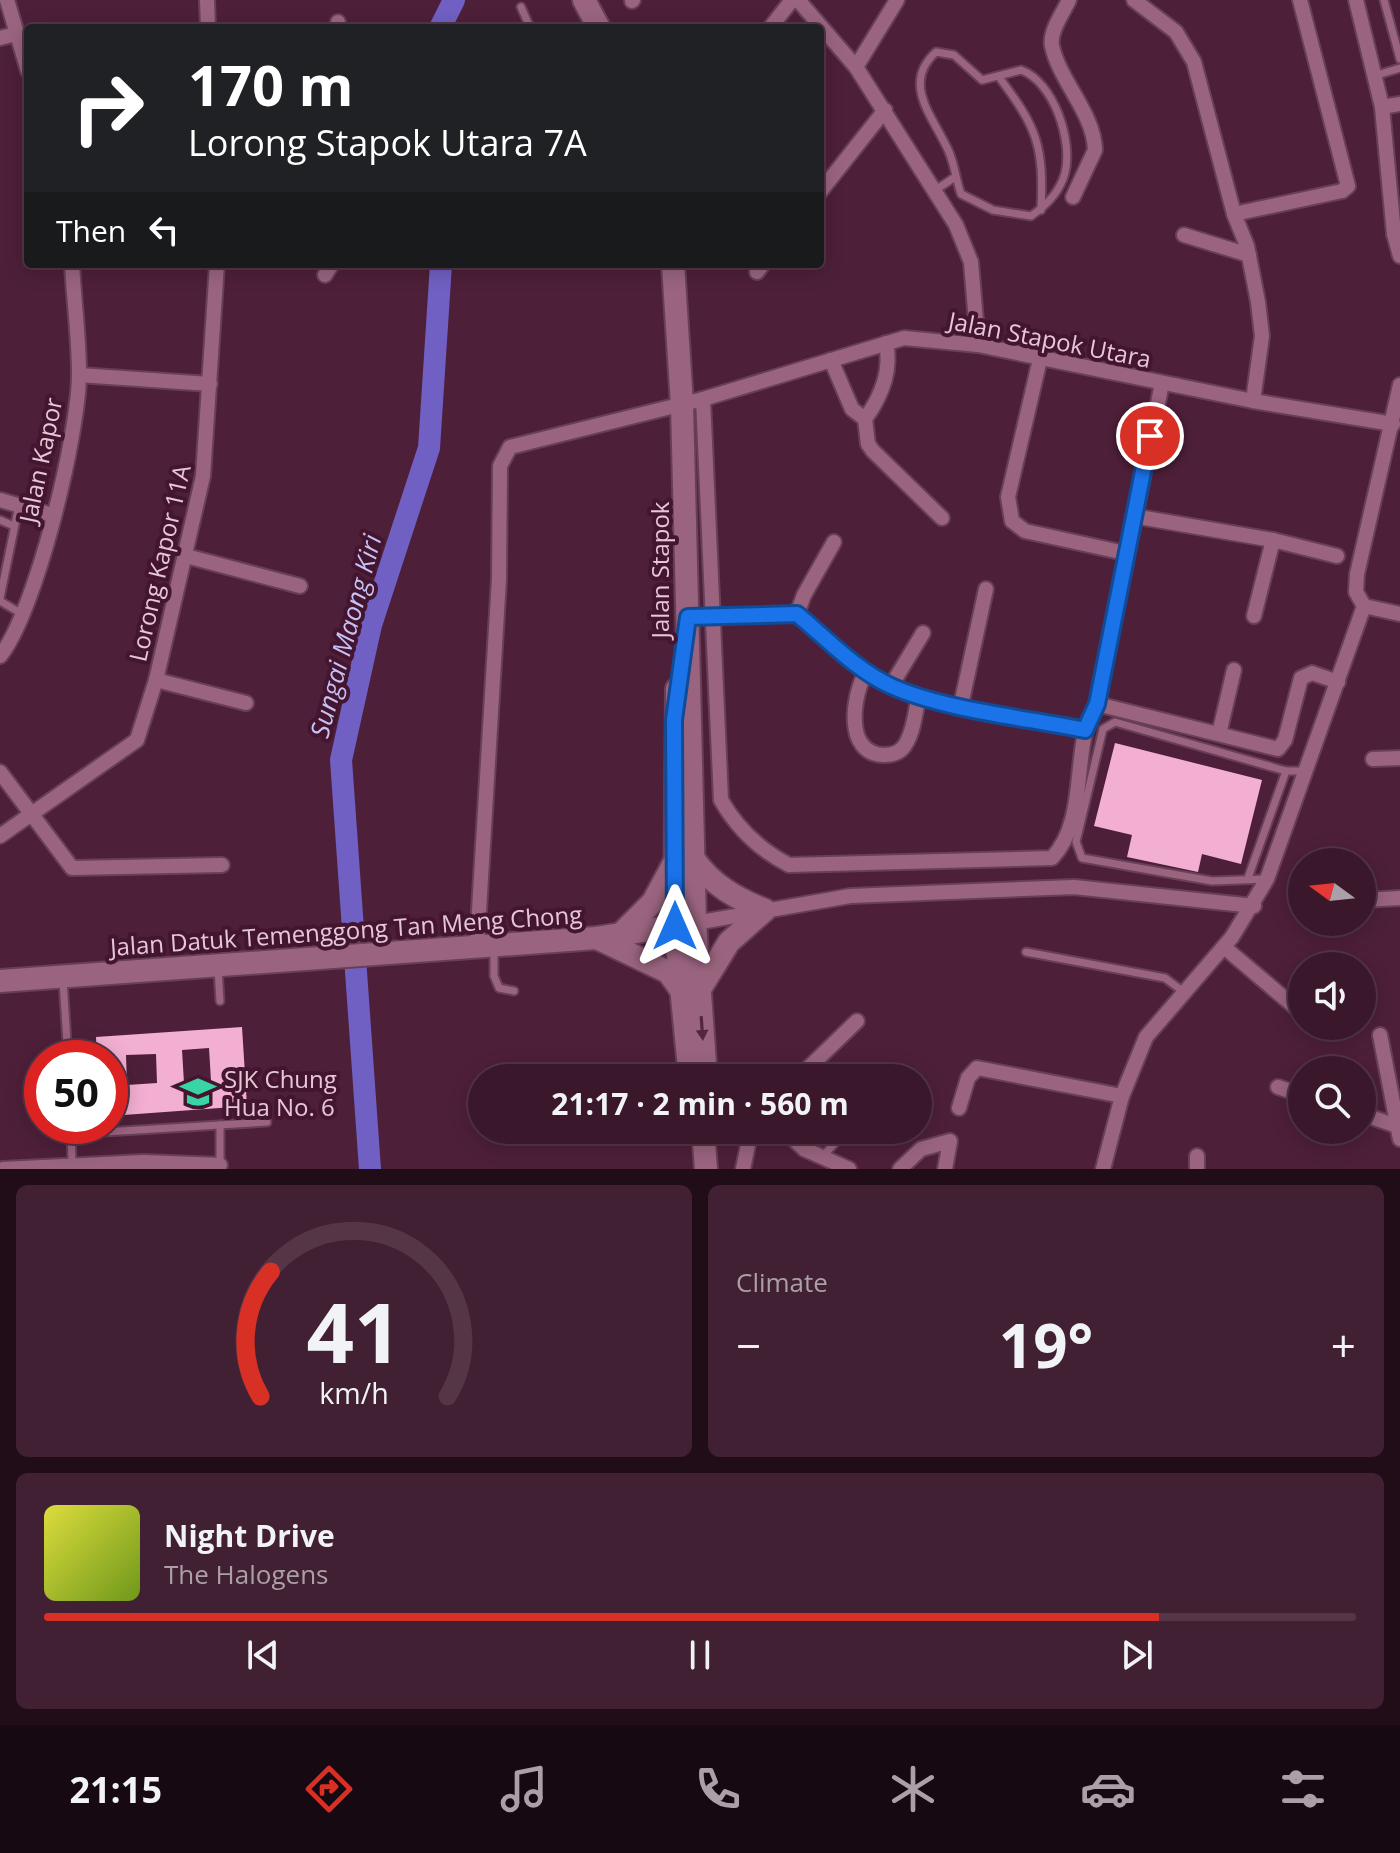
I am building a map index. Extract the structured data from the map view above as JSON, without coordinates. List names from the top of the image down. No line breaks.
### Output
{"streets":{"main road":["Jalan Stapok","Jalan Datuk Temenggong Tan Meng Chong"],"street":["Jalan Stapok Utara","Jalan Kapor","Lorong Kapor 11A"]},"crossings":[["Jalan Stapok Utara","Jalan Stapok"],["Jalan Stapok Utara","Jalan Datuk Temenggong Tan Meng Chong"],["Jalan Stapok","Jalan Datuk Temenggong Tan Meng Chong"]],"water":["Sungai Maong Kiri"],"places":{"school or university":["SJK Chung Hua No. 6"]},"north":"left","page":{"turn":["170 m","Lorong Stapok Utara 7A"],"then":"Then","limit":"50","trip":"21:17 · 2 min · 560 m","tile":"Climate","heat":["−","19°","+"],"song":["Night Drive","The Halogens"],"tabs":"21:15","gauge":["41","km/h"]}}
